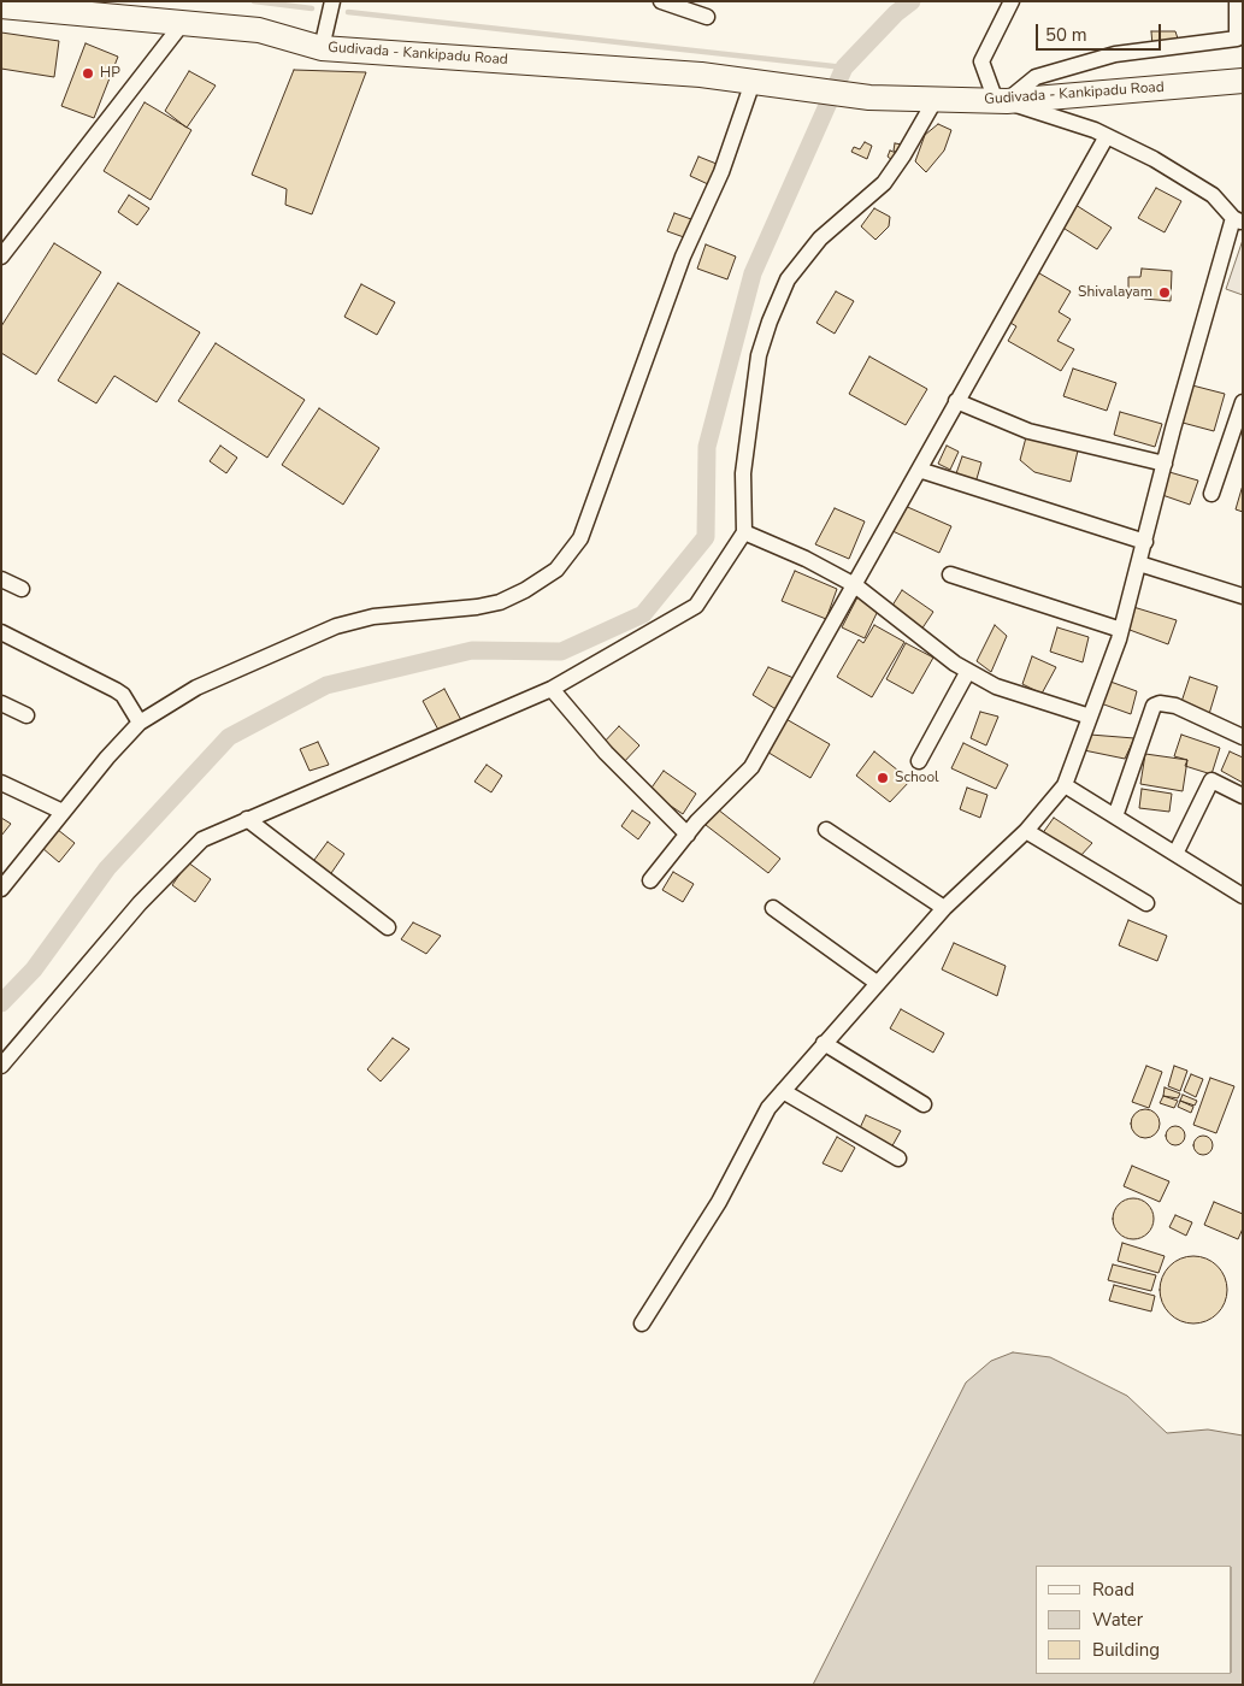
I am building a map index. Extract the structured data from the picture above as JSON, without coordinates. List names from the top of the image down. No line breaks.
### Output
{"streets":{"main road":["Gudivada - Kankipadu Road"]},"places":["HP","Shivalayam","School"],"legend":["Road","Water","Building"],"scale_bar":"50 m"}
